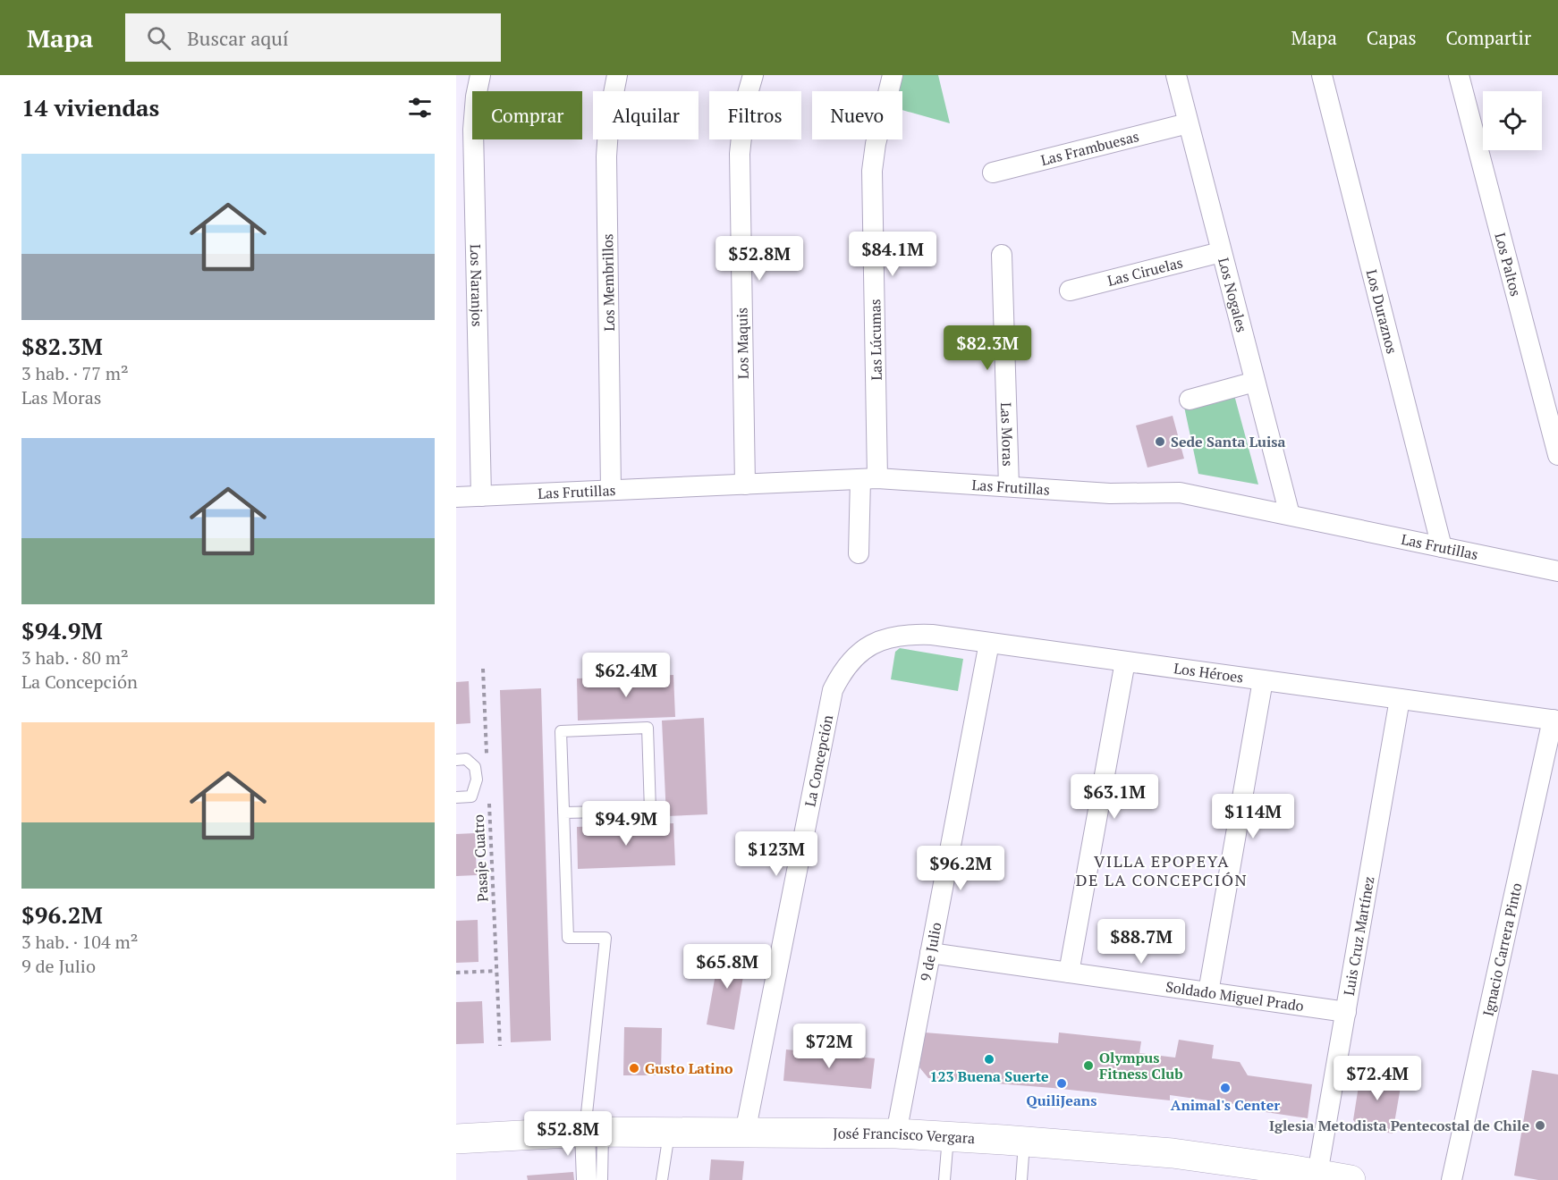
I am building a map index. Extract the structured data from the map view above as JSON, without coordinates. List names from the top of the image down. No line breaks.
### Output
{"streets":{"main road":["José Francisco Vergara"],"street":["Las Frambuesas","Los Paltos","Las Ciruelas","Los Membrillos","Los Naranjos","Los Nogales","Los Duraznos","Las Lúcumas","Los Maquis","Las Moras","Las Frutillas","Los Héroes","La Concepción","Luis Cruz Martínez","Ignacio Carrera Pinto","9 de Julio","Soldado Miguel Prado"],"path":["Pasaje Cuatro"]},"crossings":[["Las Frambuesas","Los Nogales"],["Las Ciruelas","Los Nogales"],["Los Membrillos","Las Frutillas"],["Los Naranjos","Las Frutillas"],["Los Nogales","Las Frutillas"],["Los Duraznos","Las Frutillas"],["Las Lúcumas","Las Frutillas"],["Los Maquis","Las Frutillas"],["Las Moras","Las Frutillas"],["Los Héroes","La Concepción"],["Los Héroes","Luis Cruz Martínez"],["Los Héroes","Ignacio Carrera Pinto"],["Los Héroes","9 de Julio"],["La Concepción","José Francisco Vergara"],["Luis Cruz Martínez","Soldado Miguel Prado"],["Luis Cruz Martínez","José Francisco Vergara"],["9 de Julio","Soldado Miguel Prado"],["9 de Julio","José Francisco Vergara"]],"districts":["VILLA EPOPEYA DE LA CONCEPCIÓN"],"places":["Sede Santa Luisa","123 Buena Suerte","Olympus Fitness Club","Gusto Latino","QuiliJeans","Animal's Center","Iglesia Metodista Pentecostal de Chile"],"page":{"header":"Mapa","search":"Buscar aquí","nav":["Mapa","Capas","Compartir"],"heading":"14 viviendas","chip":["Comprar","Alquilar","Filtros","Nuevo"],"list":[{"name":"$82.3M","note":"3 hab. · 77 m² · Las Moras"},{"name":"$94.9M","note":"3 hab. · 80 m² · La Concepción"},{"name":"$96.2M","note":"3 hab. · 104 m² · 9 de Julio"}],"price":["$84.1M","$52.8M","$82.3M","$62.4M","$63.1M","$114M","$94.9M","$123M","$96.2M","$88.7M","$65.8M","$72M","$72.4M","$52.8M"]}}
